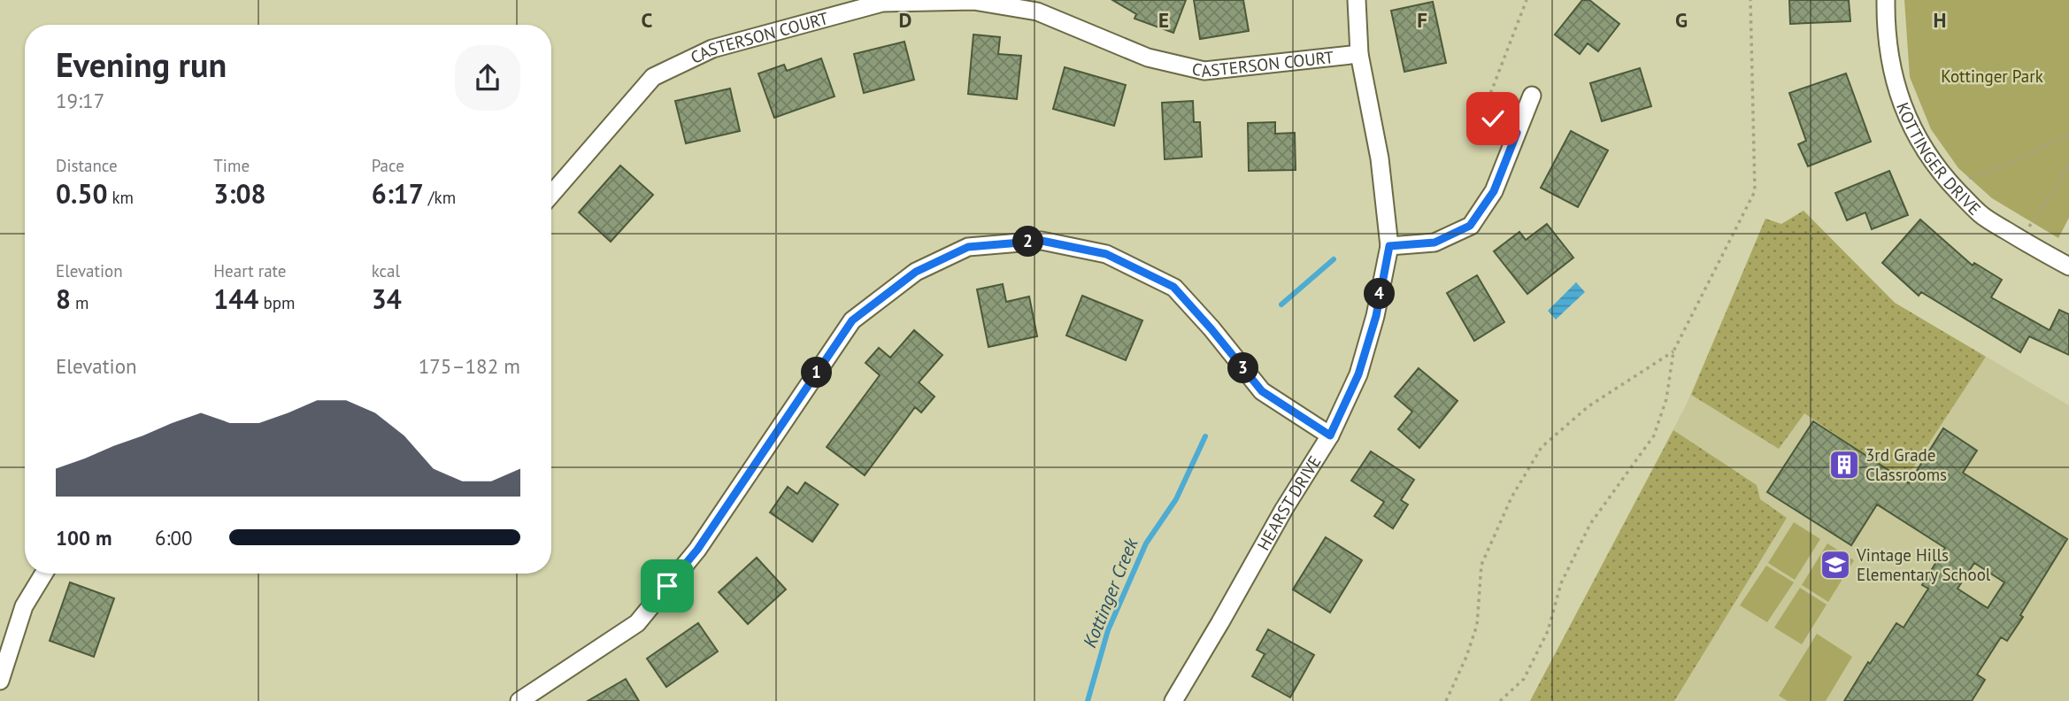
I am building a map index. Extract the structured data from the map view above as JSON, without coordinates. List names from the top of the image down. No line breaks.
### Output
{"streets":{"street":["CASTERSON COURT","KOTTINGER DRIVE","HEARST DRIVE"]},"crossings":[["CASTERSON COURT","HEARST DRIVE"]],"water":["Kottinger Creek"],"parks":["Kottinger Park"],"places":{"building":["3rd Grade Classrooms"],"school or university":["Vintage Hills Elementary School"]},"page":{"heading":["Evening run","19:17"],"stats":[["Distance","0.50 km"],["Time","3:08"],["Pace","6:17 /km"],["Elevation","8 m"],["Heart rate","144 bpm"],["kcal","34"]],"pins":["2","4","3","1"],"chart":["Elevation","175–182 m"],"list":[{"name":"100 m","note":"6:00"}]},"grid":{"columns":["C","D","E","F","G","H"]}}
